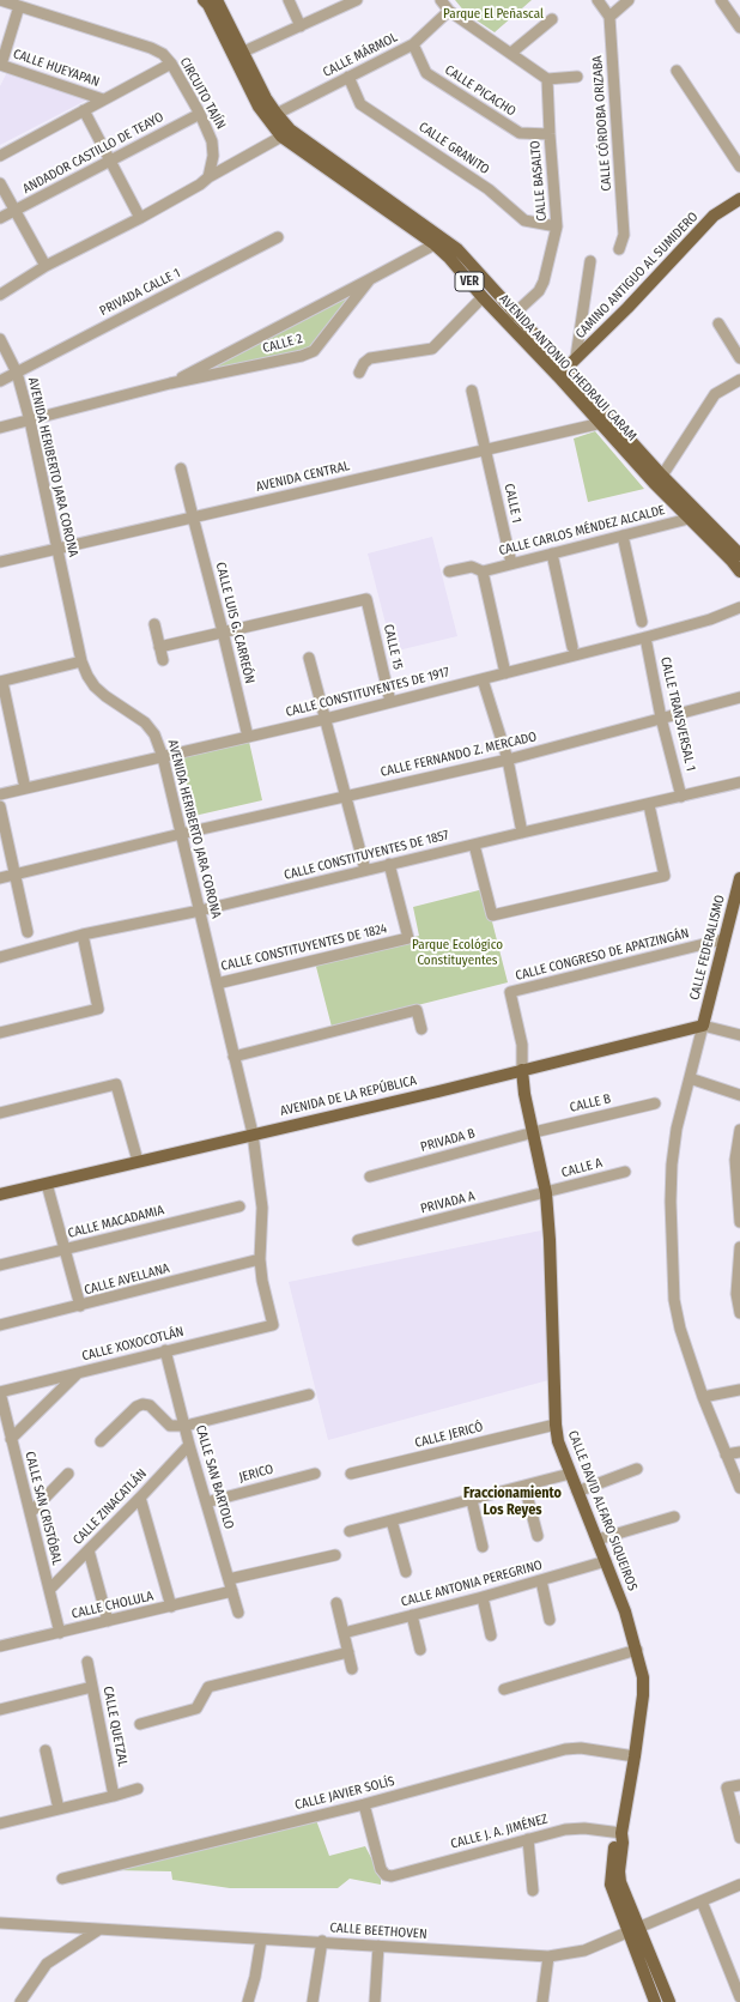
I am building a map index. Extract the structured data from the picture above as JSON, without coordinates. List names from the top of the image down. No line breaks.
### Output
{"streets":{"main road":["CAMINO ANTIGUO AL SUMIDERO","VER","AVENIDA ANTONIO CHEDRAUI CARAM","CALLE FEDERALISMO","AVENIDA DE LA REPÚBLICA","CALLE DAVID ALFARO SIQUEIROS"],"street":["CALLE MÁRMOL","CALLE HUEYAPAN","CALLE PICACHO","CIRCUITO TAJÍN","CALLE CÓRDOBA ORIZABA","CALLE GRANITO","ANDADOR CASTILLO DE TEAYO","CALLE BASALTO","PRIVADA CALLE 1","CALLE 2","AVENIDA HERIBERTO JARA CORONA","AVENIDA CENTRAL","CALLE 1","CALLE CARLOS MÉNDEZ ALCALDE","CALLE LUIS G. CARREÓN","CALLE 15","CALLE CONSTITUYENTES DE 1917","CALLE TRANSVERSAL 1","CALLE FERNANDO Z. MERCADO","CALLE CONSTITUYENTES DE 1857","CALLE CONSTITUYENTES DE 1824","CALLE CONGRESO DE APATZINGÁN","CALLE B","PRIVADA B","CALLE A","PRIVADA A","CALLE MACADAMIA","CALLE AVELLANA","CALLE XOXOCOTLÁN","CALLE JERICÓ","JERICO","CALLE SAN BARTOLO","CALLE ZINACATLÁN","CALLE SAN CRISTÓBAL","CALLE ANTONIA PEREGRINO","CALLE CHOLULA","CALLE QUETZAL","CALLE JAVIER SOLÍS","CALLE J. A. JIMÉNEZ","CALLE BEETHOVEN"]},"crossings":[["CALLE MÁRMOL","CALLE PICACHO"],["CALLE MÁRMOL","CALLE GRANITO"],["CALLE MÁRMOL","AVENIDA ANTONIO CHEDRAUI CARAM"],["CALLE PICACHO","CALLE BASALTO"],["CIRCUITO TAJÍN","ANDADOR CASTILLO DE TEAYO"],["CALLE GRANITO","CALLE BASALTO"],["CALLE BASALTO","AVENIDA ANTONIO CHEDRAUI CARAM"],["CAMINO ANTIGUO AL SUMIDERO","AVENIDA ANTONIO CHEDRAUI CARAM"],["PRIVADA CALLE 1","AVENIDA HERIBERTO JARA CORONA"],["CALLE 2","AVENIDA ANTONIO CHEDRAUI CARAM"],["CALLE 2","AVENIDA HERIBERTO JARA CORONA"],["AVENIDA ANTONIO CHEDRAUI CARAM","AVENIDA CENTRAL"],["AVENIDA ANTONIO CHEDRAUI CARAM","CALLE CARLOS MÉNDEZ ALCALDE"],["AVENIDA HERIBERTO JARA CORONA","AVENIDA CENTRAL"],["AVENIDA HERIBERTO JARA CORONA","CALLE CONSTITUYENTES DE 1917"],["AVENIDA HERIBERTO JARA CORONA","CALLE FERNANDO Z. MERCADO"],["AVENIDA HERIBERTO JARA CORONA","CALLE CONSTITUYENTES DE 1857"],["AVENIDA HERIBERTO JARA CORONA","CALLE CONSTITUYENTES DE 1824"],["AVENIDA HERIBERTO JARA CORONA","AVENIDA DE LA REPÚBLICA"],["AVENIDA HERIBERTO JARA CORONA","CALLE AVELLANA"],["AVENIDA HERIBERTO JARA CORONA","CALLE XOXOCOTLÁN"],["AVENIDA CENTRAL","CALLE 1"],["AVENIDA CENTRAL","CALLE LUIS G. CARREÓN"],["CALLE 1","CALLE CARLOS MÉNDEZ ALCALDE"],["CALLE LUIS G. CARREÓN","CALLE 15"],["CALLE LUIS G. CARREÓN","CALLE CONSTITUYENTES DE 1917"],["CALLE 15","CALLE CONSTITUYENTES DE 1917"],["CALLE CONSTITUYENTES DE 1917","CALLE TRANSVERSAL 1"],["CALLE TRANSVERSAL 1","CALLE FERNANDO Z. MERCADO"],["CALLE TRANSVERSAL 1","CALLE CONSTITUYENTES DE 1857"],["CALLE CONSTITUYENTES DE 1857","CALLE CONSTITUYENTES DE 1824"],["CALLE FEDERALISMO","CALLE CONGRESO DE APATZINGÁN"],["CALLE FEDERALISMO","AVENIDA DE LA REPÚBLICA"],["CALLE CONGRESO DE APATZINGÁN","AVENIDA DE LA REPÚBLICA"],["CALLE CONGRESO DE APATZINGÁN","CALLE DAVID ALFARO SIQUEIROS"],["AVENIDA DE LA REPÚBLICA","CALLE DAVID ALFARO SIQUEIROS"],["CALLE B","PRIVADA B"],["CALLE B","CALLE DAVID ALFARO SIQUEIROS"],["PRIVADA B","CALLE DAVID ALFARO SIQUEIROS"],["CALLE A","PRIVADA A"],["CALLE A","CALLE DAVID ALFARO SIQUEIROS"],["PRIVADA A","CALLE DAVID ALFARO SIQUEIROS"],["CALLE XOXOCOTLÁN","CALLE SAN BARTOLO"],["CALLE XOXOCOTLÁN","CALLE SAN CRISTÓBAL"],["CALLE JERICÓ","CALLE DAVID ALFARO SIQUEIROS"],["JERICO","CALLE SAN BARTOLO"],["CALLE SAN BARTOLO","CALLE ZINACATLÁN"],["CALLE SAN BARTOLO","CALLE CHOLULA"],["CALLE ZINACATLÁN","CALLE SAN CRISTÓBAL"],["CALLE SAN CRISTÓBAL","CALLE CHOLULA"],["CALLE DAVID ALFARO SIQUEIROS","CALLE ANTONIA PEREGRINO"],["CALLE DAVID ALFARO SIQUEIROS","CALLE JAVIER SOLÍS"],["CALLE DAVID ALFARO SIQUEIROS","CALLE J. A. JIMÉNEZ"],["CALLE DAVID ALFARO SIQUEIROS","CALLE BEETHOVEN"],["CALLE JAVIER SOLÍS","CALLE J. A. JIMÉNEZ"]],"districts":["Fraccionamiento Los Reyes"],"parks":["Parque El Peñascal","Parque Ecológico Constituyentes"]}
